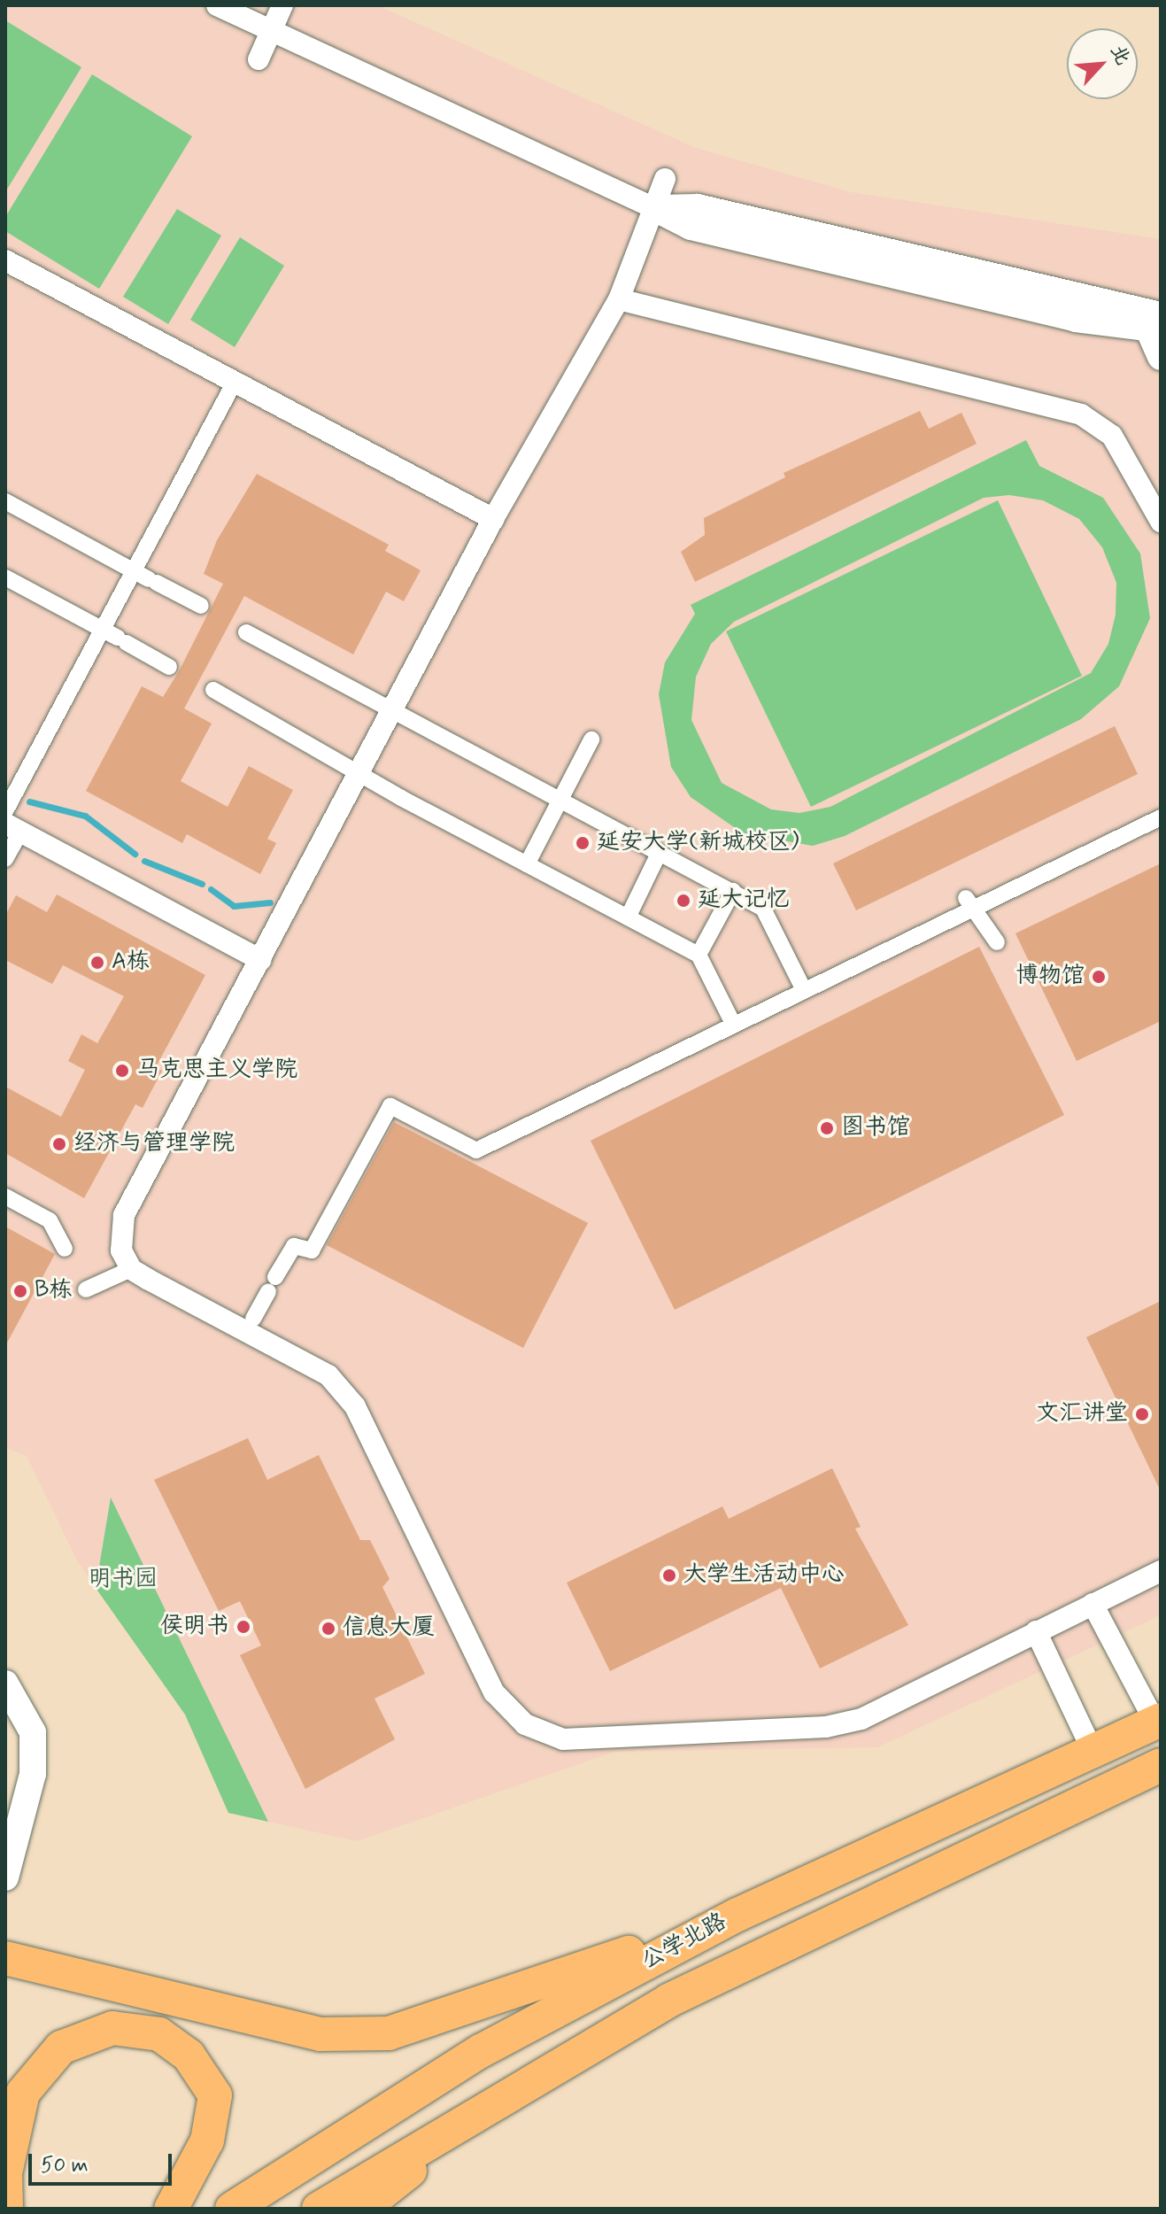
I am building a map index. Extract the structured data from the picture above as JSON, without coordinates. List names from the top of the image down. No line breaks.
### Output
{"streets":{"main road":["公学北路"]},"parks":["明书园"],"places":["延安大学(新城校区)","延大记忆","A栋","博物馆","马克思主义学院","图书馆","经济与管理学院","B栋","文汇讲堂","大学生活动中心","侯明书","信息大厦"],"scale_bar":"50 m","north":"top right"}
